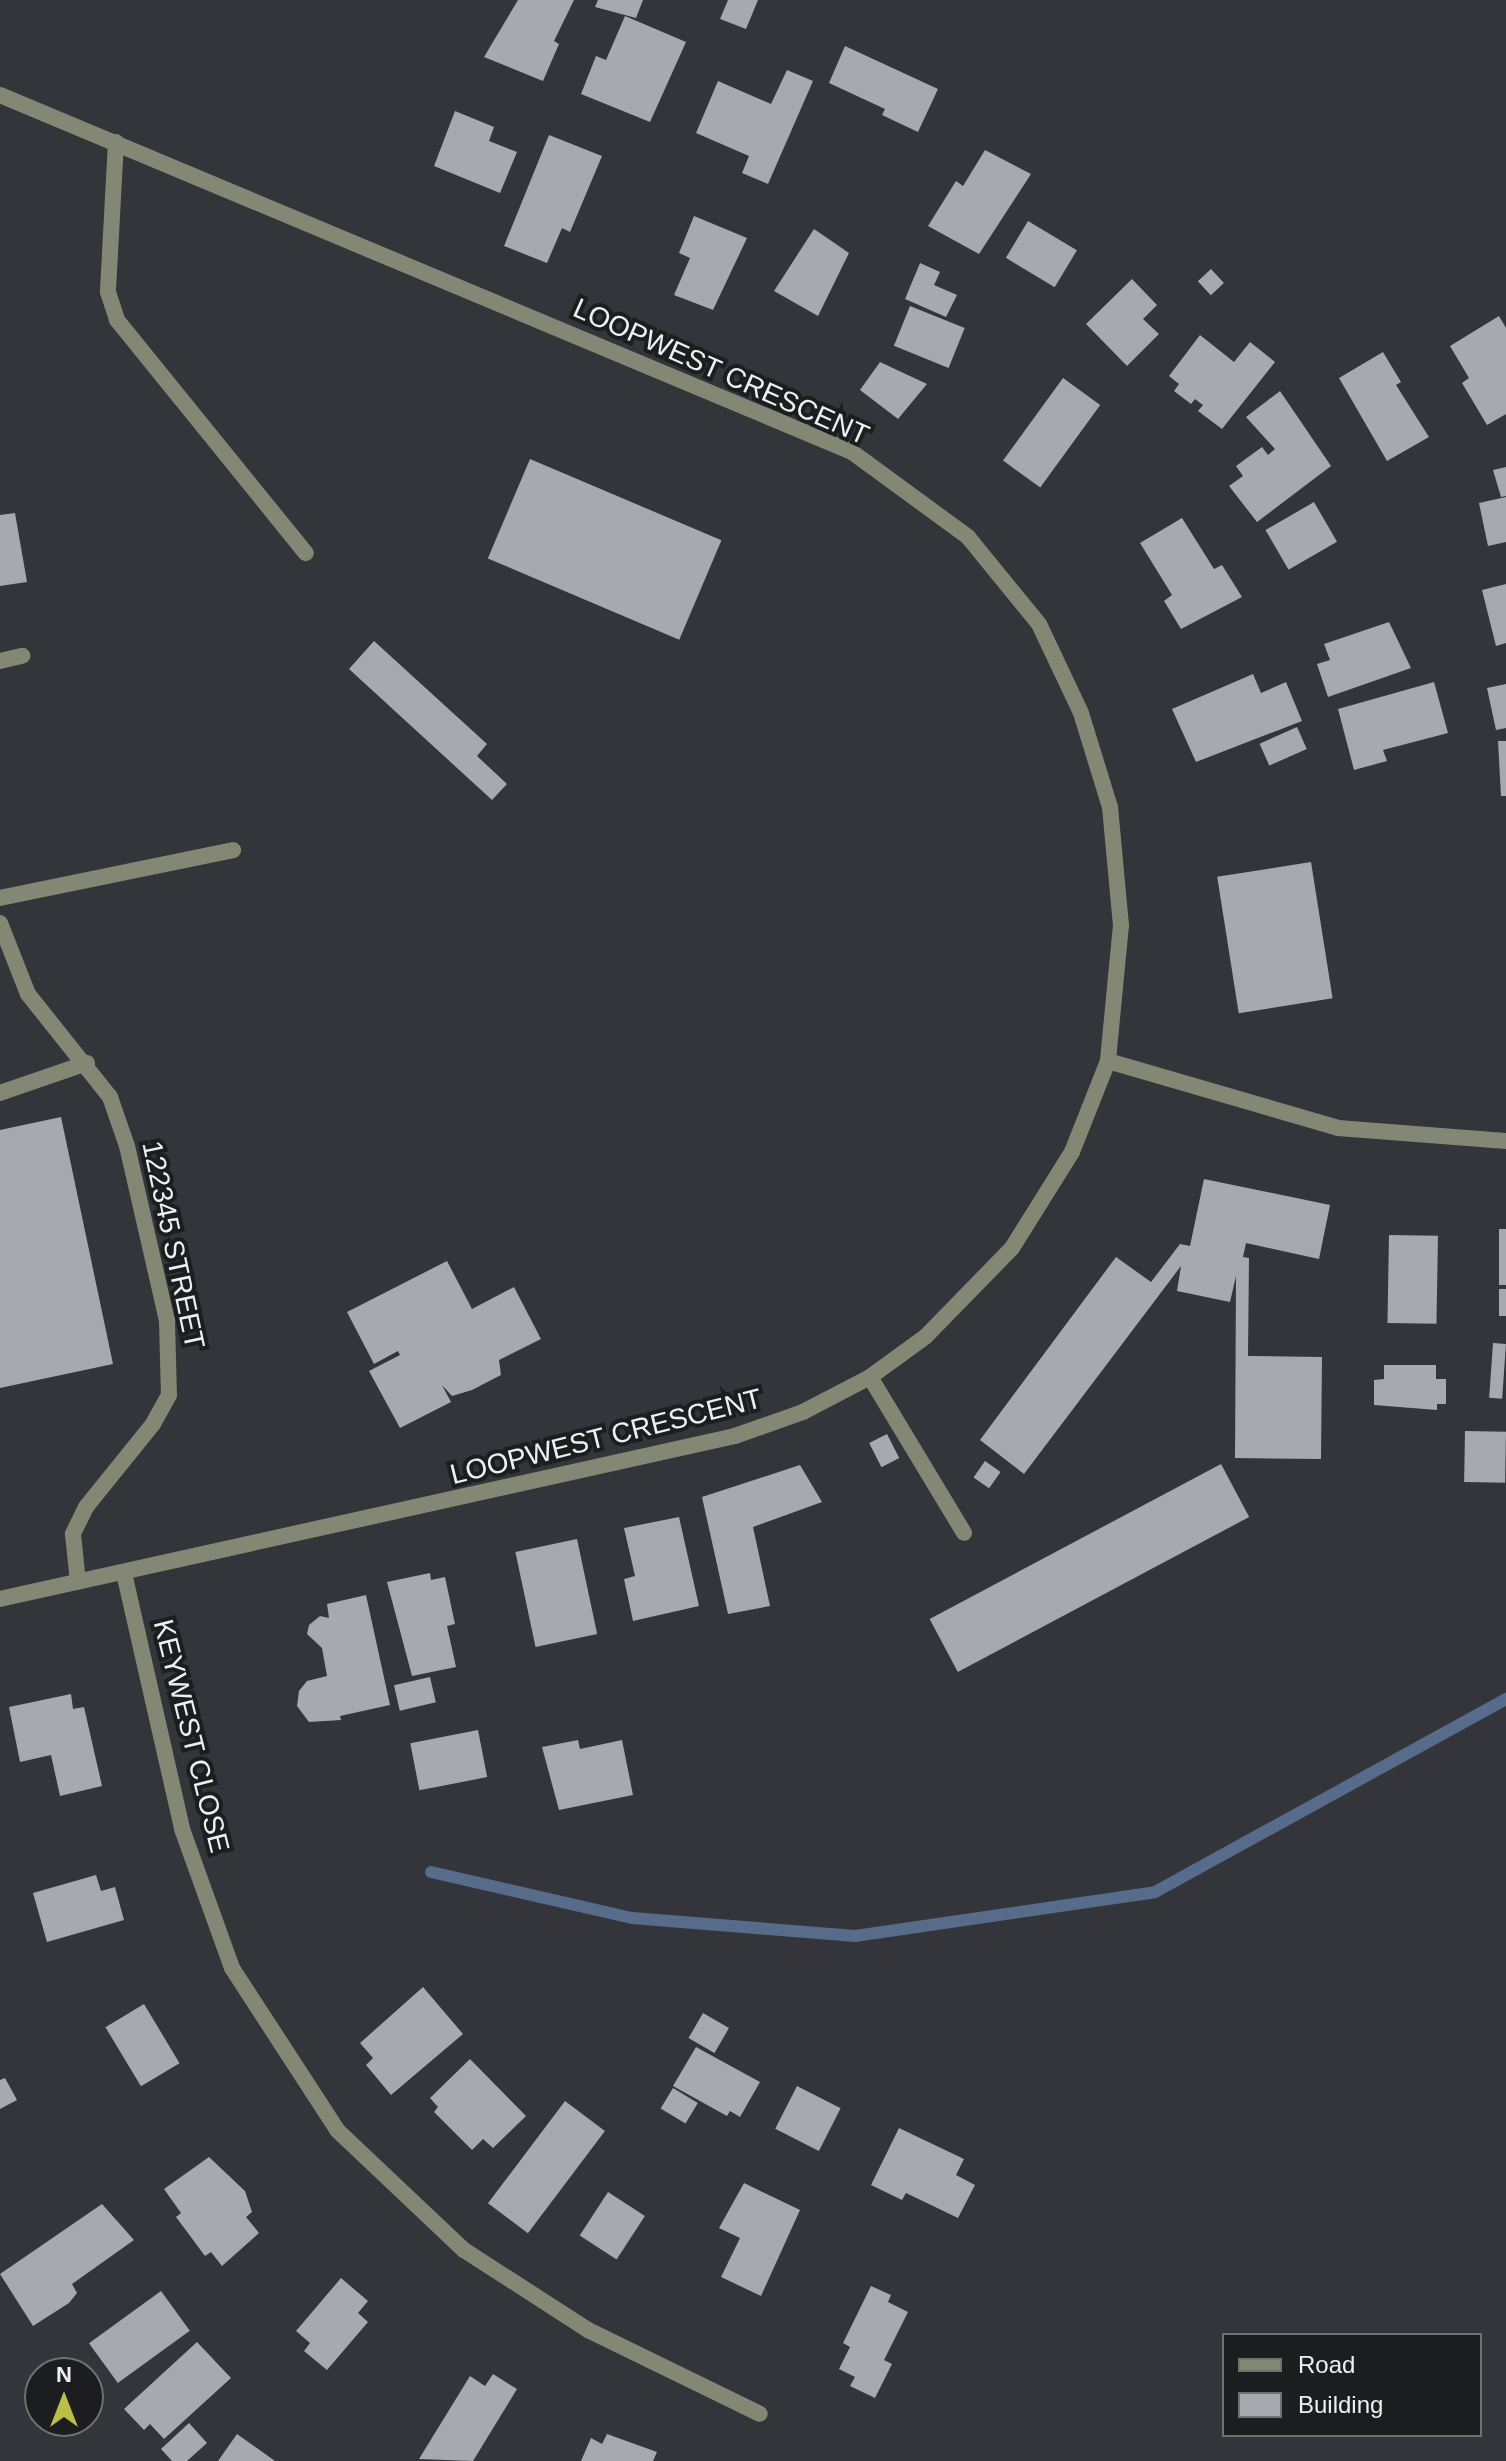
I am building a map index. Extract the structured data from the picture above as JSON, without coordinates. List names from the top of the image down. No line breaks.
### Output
{"streets":{"street":["LOOPWEST CRESCENT","122345 STREET","KEYWEST CLOSE"]},"crossings":[["LOOPWEST CRESCENT","122345 STREET"],["LOOPWEST CRESCENT","KEYWEST CLOSE"]],"legend":["Road","Building"],"north":"top"}
